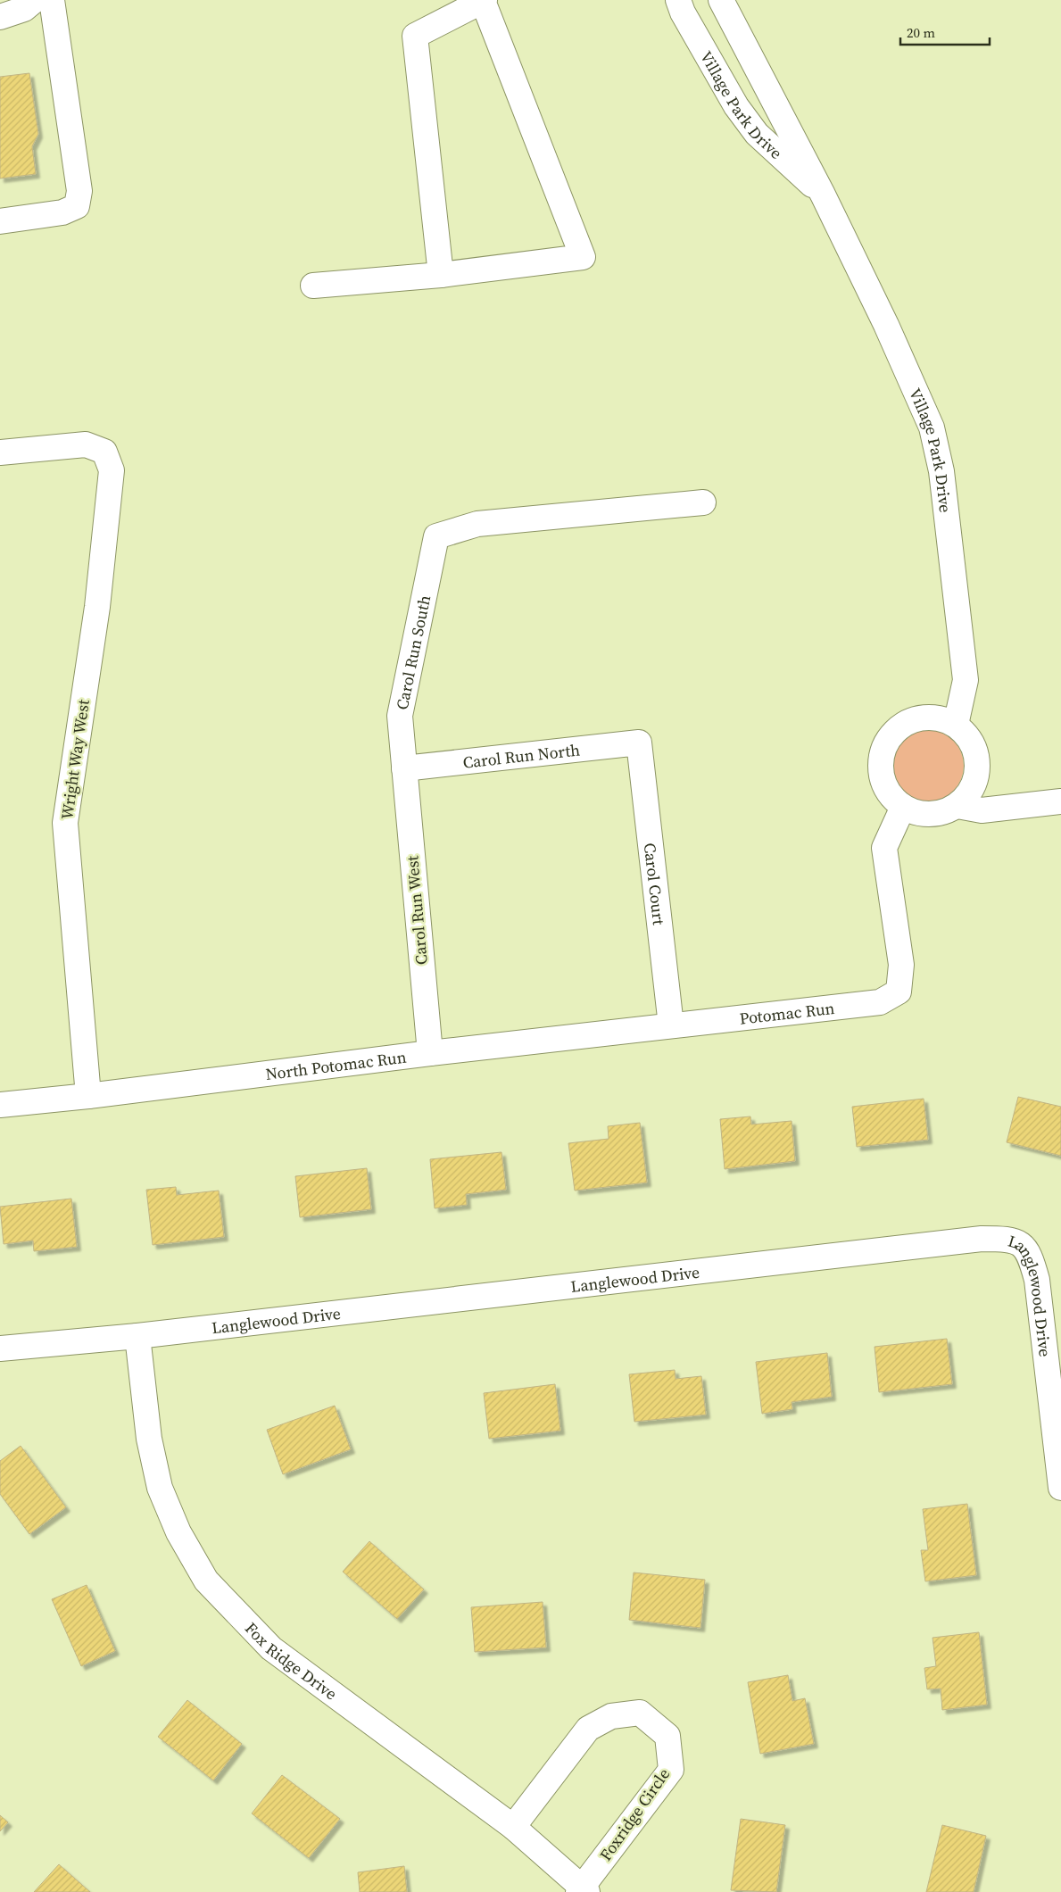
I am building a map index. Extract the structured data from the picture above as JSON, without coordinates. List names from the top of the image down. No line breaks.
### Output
{"streets":{"street":["Village Park Drive","Carol Run South","Carol Run North","Wright Way West","Carol Court","Carol Run West","Potomac Run","North Potomac Run","Langlewood Drive","Fox Ridge Drive","Foxridge Circle"]},"crossings":[["Village Park Drive","Potomac Run"],["Carol Run South","Carol Run North"],["Carol Run South","Carol Run West"],["Carol Run North","Carol Court"],["Carol Run North","Carol Run West"],["Wright Way West","North Potomac Run"],["Carol Court","Potomac Run"],["Carol Court","North Potomac Run"],["Carol Run West","North Potomac Run"],["Potomac Run","North Potomac Run"],["Langlewood Drive","Fox Ridge Drive"],["Fox Ridge Drive","Foxridge Circle"]],"scale_bar":"20 m"}
